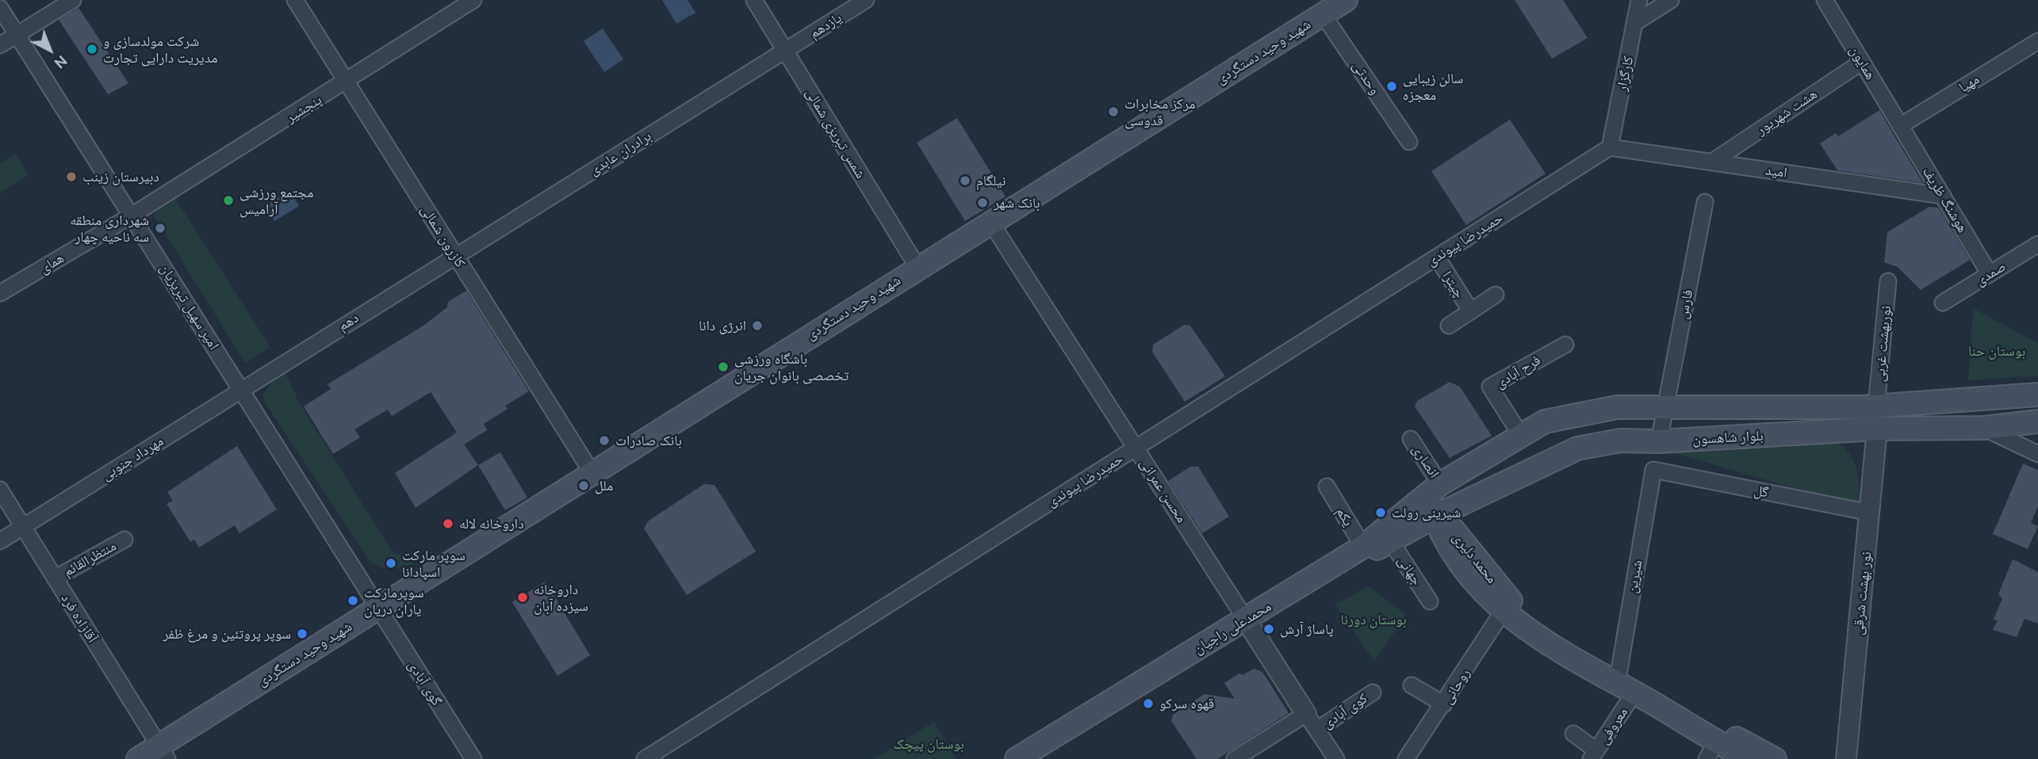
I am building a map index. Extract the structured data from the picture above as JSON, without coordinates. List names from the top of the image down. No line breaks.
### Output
{"streets":{"main road":["شهید وحید دستگردی","بلوار شاهسون","محمد دلیری","محمدعلی راجیان"],"street":["یازدهم","همایون","کارگزار","وحدتی","مهیا","پنجشیر","هشت شهریور","شمس تبریزی شمالی","برادران عابدی","امید","هوشنگ ظریف","کازرون شمالی","حمیدرضا پیوندی","همای","صمدی","چیترا","فارس","امیر سهیل تبریزیان","دهم","نوربهشت غربی","فرح آبادی","مهرداد جنوبی","انصاری","محسن عمرانی","گل","یکم","منتظرالقائم","جهانی","شیرین","نور بهشت شرقی","آقازاده فرد","گوی آبادی","روحانی","کوی آبادی","معروفی"]},"crossings":[["یازدهم","شمس تبریزی شمالی"],["یازدهم","برادران عابدی"],["شهید وحید دستگردی","وحدتی"],["شهید وحید دستگردی","شمس تبریزی شمالی"],["شهید وحید دستگردی","کازرون شمالی"],["شهید وحید دستگردی","امیر سهیل تبریزیان"],["شهید وحید دستگردی","محسن عمرانی"],["شهید وحید دستگردی","آقازاده فرد"],["شهید وحید دستگردی","گوی آبادی"],["همایون","مهیا"],["همایون","هشت شهریور"],["همایون","هوشنگ ظریف"],["کارگزار","امید"],["کارگزار","حمیدرضا پیوندی"],["مهیا","هوشنگ ظریف"],["پنجشیر","کازرون شمالی"],["پنجشیر","همای"],["پنجشیر","امیر سهیل تبریزیان"],["هشت شهریور","امید"],["شمس تبریزی شمالی","برادران عابدی"],["برادران عابدی","کازرون شمالی"],["برادران عابدی","دهم"],["امید","هوشنگ ظریف"],["امید","حمیدرضا پیوندی"],["هوشنگ ظریف","صمدی"],["کازرون شمالی","دهم"],["حمیدرضا پیوندی","چیترا"],["حمیدرضا پیوندی","محسن عمرانی"],["همای","امیر سهیل تبریزیان"],["فارس","بلوار شاهسون"],["امیر سهیل تبریزیان","دهم"],["امیر سهیل تبریزیان","مهرداد جنوبی"],["امیر سهیل تبریزیان","گوی آبادی"],["دهم","مهرداد جنوبی"],["نوربهشت غربی","بلوار شاهسون"],["نوربهشت غربی","نور بهشت شرقی"],["فرح آبادی","بلوار شاهسون"],["بلوار شاهسون","انصاری"],["بلوار شاهسون","محمد دلیری"],["بلوار شاهسون","نور بهشت شرقی"],["بلوار شاهسون","محمدعلی راجیان"],["مهرداد جنوبی","آقازاده فرد"],["انصاری","محمدعلی راجیان"],["محسن عمرانی","محمدعلی راجیان"],["محسن عمرانی","کوی آبادی"],["گل","شیرین"],["گل","نور بهشت شرقی"],["یکم","محمدعلی راجیان"],["محمد دلیری","شیرین"],["محمد دلیری","محمدعلی راجیان"],["محمد دلیری","روحانی"],["محمد دلیری","معروفی"],["منتظرالقائم","آقازاده فرد"],["جهانی","محمدعلی راجیان"],["شیرین","معروفی"]],"parks":["بوستان حنا","بوستان دورنا","بوستان پیچک"],"places":["شرکت مولدسازی و مدیریت دارایی تجارت","سالن زیبایی معجزه","مرکز مخابرات قدوسی","دبیرستان زینب","نیلگام","مجتمع ورزشی آرامیس","بانک شهر","شهرداری منطقه سه ناحیه چهار","انرژی دانا","باشگاه ورزشی تخصصی بانوان جریان","بانک صادرات","ملل","شیرینی رولت","داروخانه لاله","سوپر مارکت اسپادانا","داروخانه سیزده آبان","سوپرمارکت یاران دریان","پاساژ آرش","سوپر پروتئین و مرغ ظفر","قهوه سرکو"],"north":"bottom right"}
